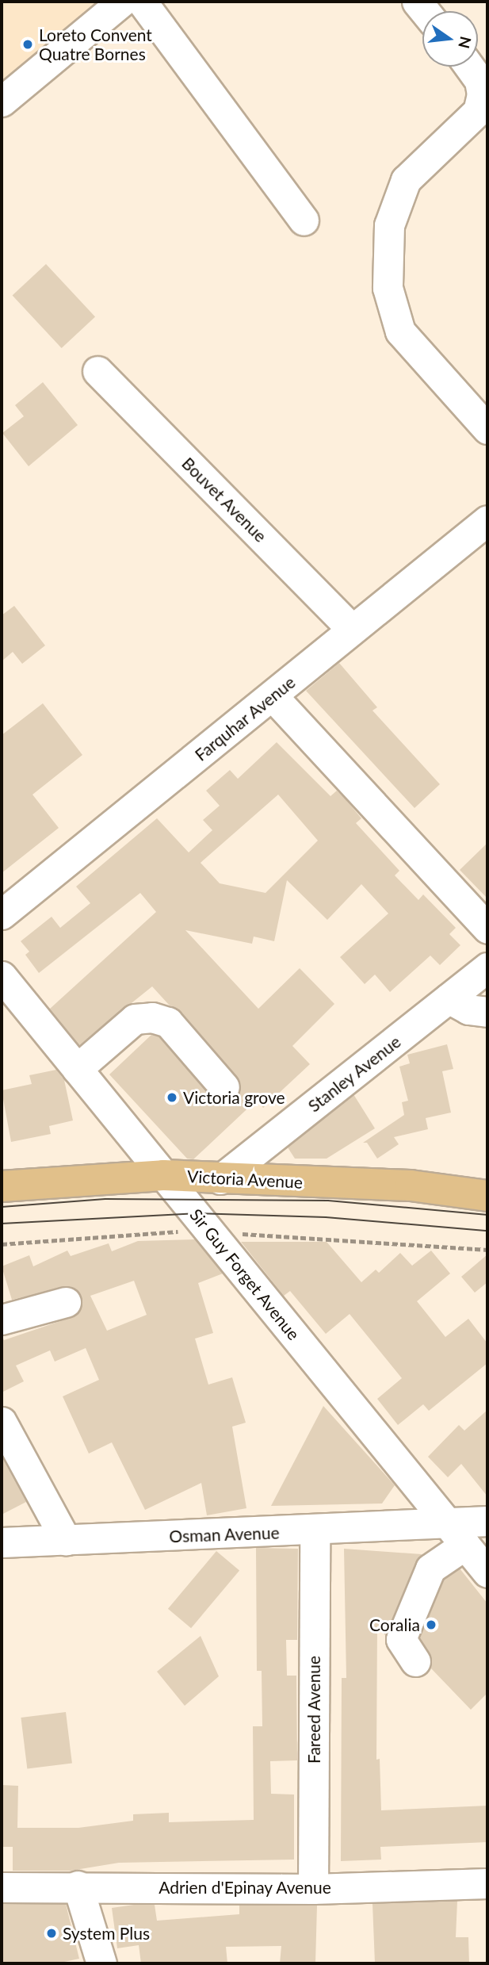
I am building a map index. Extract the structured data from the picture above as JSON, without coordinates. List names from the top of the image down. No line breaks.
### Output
{"streets":{"main road":["Victoria Avenue"],"street":["Bouvet Avenue","Farquhar Avenue","Stanley Avenue","Sir Guy Forget Avenue","Osman Avenue","Fareed Avenue","Adrien d'Epinay Avenue"]},"crossings":[["Bouvet Avenue","Farquhar Avenue"],["Stanley Avenue","Victoria Avenue"],["Victoria Avenue","Sir Guy Forget Avenue"],["Sir Guy Forget Avenue","Osman Avenue"],["Osman Avenue","Fareed Avenue"],["Fareed Avenue","Adrien d'Epinay Avenue"]],"places":["Loreto Convent Quatre Bornes","Victoria grove","Coralia","System Plus"],"north":"right"}
